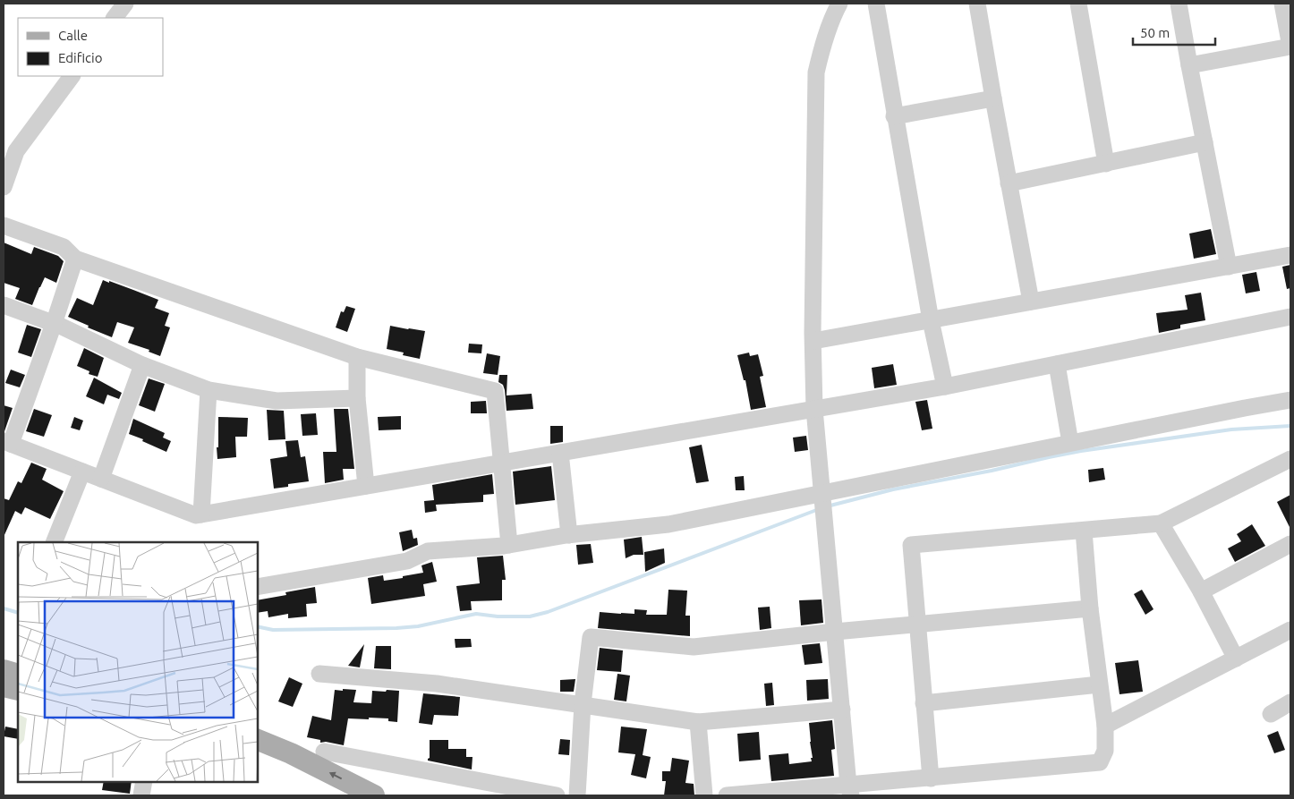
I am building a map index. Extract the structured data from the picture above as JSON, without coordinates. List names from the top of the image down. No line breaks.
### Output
{"legend":["Calle","Edificio"],"scale_bar":"50 m"}
